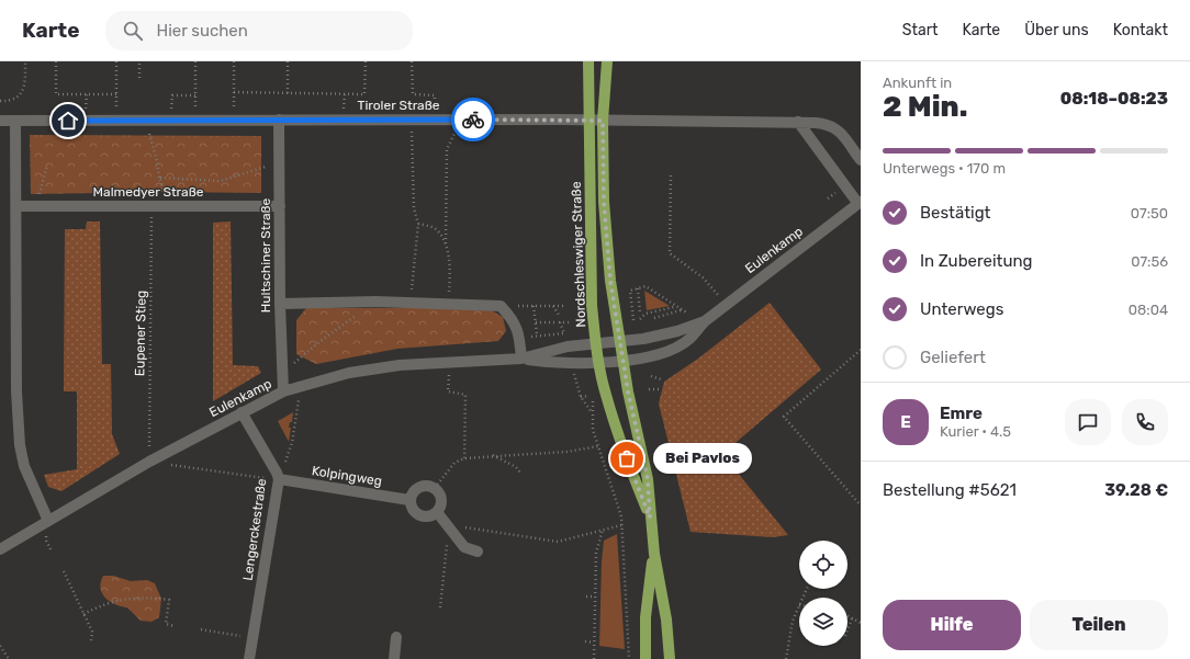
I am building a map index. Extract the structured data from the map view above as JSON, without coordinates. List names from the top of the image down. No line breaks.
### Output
{"streets":{"main road":["Nordschleswiger Straße"],"street":["Tiroler Straße","Malmedyer Straße","Eulenkamp","Hultschiner Straße","Kolpingweg","Lengerckestraße"],"path":["Eupener Stieg"]},"crossings":[["Tiroler Straße","Nordschleswiger Straße"],["Tiroler Straße","Hultschiner Straße"],["Malmedyer Straße","Hultschiner Straße"],["Malmedyer Straße","Eupener Stieg"],["Eulenkamp","Nordschleswiger Straße"],["Eulenkamp","Hultschiner Straße"],["Eulenkamp","Eupener Stieg"],["Eulenkamp","Lengerckestraße"],["Kolpingweg","Lengerckestraße"]],"places":["Bei Pavlos"],"page":{"header":"Karte","search":"Hier suchen","nav":["Start","Karte","Über uns","Kontakt"],"heading":["2 Min.","Ankunft in","08:18–08:23"],"panel":["Emre","Kurier · 4.5","Bestellung #5621","39.28 €"],"bar":"Unterwegs · 170 m","list":[["Bestätigt","07:50"],["In Zubereitung","07:56"],["Unterwegs","08:04"],"Geliefert"],"round":"E","bubble":"Bei Pavlos","buttons":["Hilfe","Teilen"]}}
